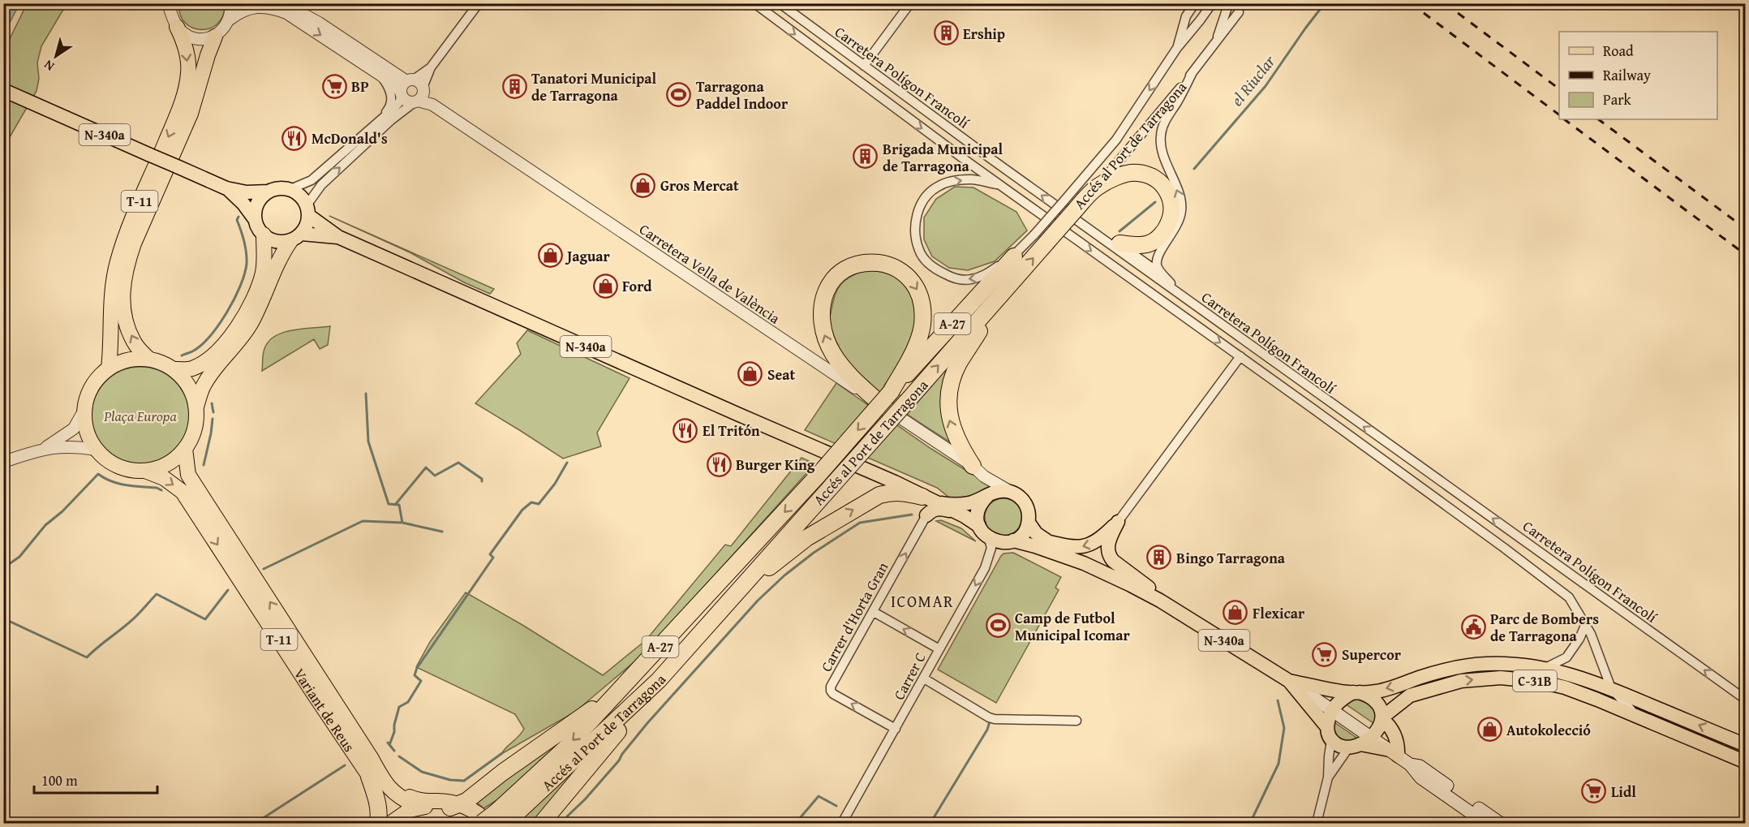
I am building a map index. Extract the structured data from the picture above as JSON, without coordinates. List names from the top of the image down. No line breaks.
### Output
{"streets":{"highway":["Accés al Port de Tarragona","T-11","A-27","Variant de Reus"],"main road":["N-340a","C-31B"],"street":["Carretera Polígon Francolí","Carretera Vella de València","Carrer d'Horta Gran","Carrer C"]},"crossings":[["Carretera Polígon Francolí","C-31B"],["N-340a","Carretera Vella de València"],["N-340a","Carrer C"],["N-340a","C-31B"],["Accés al Port de Tarragona","A-27"],["T-11","A-27"],["T-11","Variant de Reus"],["Carretera Vella de València","Carrer C"],["Carrer d'Horta Gran","Carrer C"]],"one_way":["Carrer C"],"districts":["ICOMAR"],"water":["el Riuclar"],"parks":["Plaça Europa"],"places":{"building":["Ership","Tanatori Municipal de Tarragona","Brigada Municipal de Tarragona","Bingo Tarragona"],"supermarket":["BP","Supercor","Lidl"],"sports":["Tarragona Paddel Indoor","Camp de Futbol Municipal Icomar"],"restaurant":["McDonald's","El Tritón","Burger King"],"shop":["Gros Mercat","Jaguar","Ford","Seat","Flexicar","Autokolecció"],"public building":["Parc de Bombers de Tarragona"]},"legend":["Road","Railway","Park"],"scale_bar":"100 m","north":"bottom left"}
